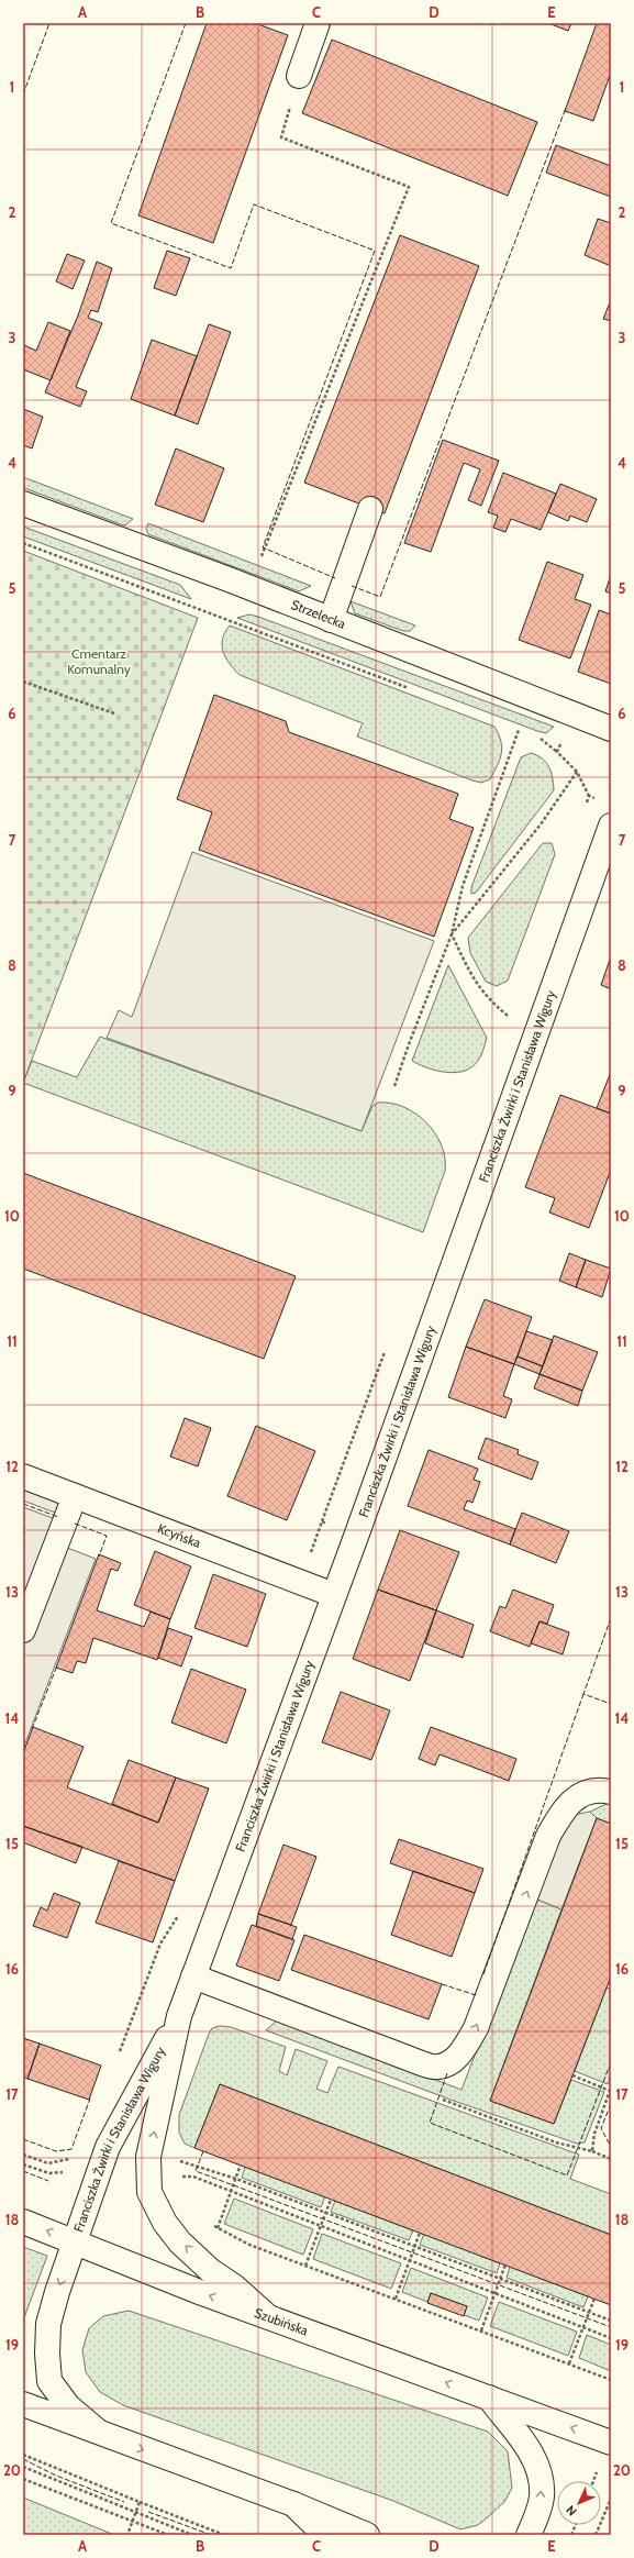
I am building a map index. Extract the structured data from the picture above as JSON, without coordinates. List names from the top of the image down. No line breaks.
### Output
{"streets":{"street":["Strzelecka","Franciszka Żwirki i Stanisława Wigury","Kcyńska","Szubińska"]},"crossings":[["Franciszka Żwirki i Stanisława Wigury","Kcyńska"],["Franciszka Żwirki i Stanisława Wigury","Szubińska"]],"parks":["Cmentarz Komunalny"],"north":"bottom left","grid":{"columns":["A","B","C","D","E"],"rows":["1","2","3","4","5","6","7","8","9","10","11","12","13","14","15","16","17","18","19","20"]}}
